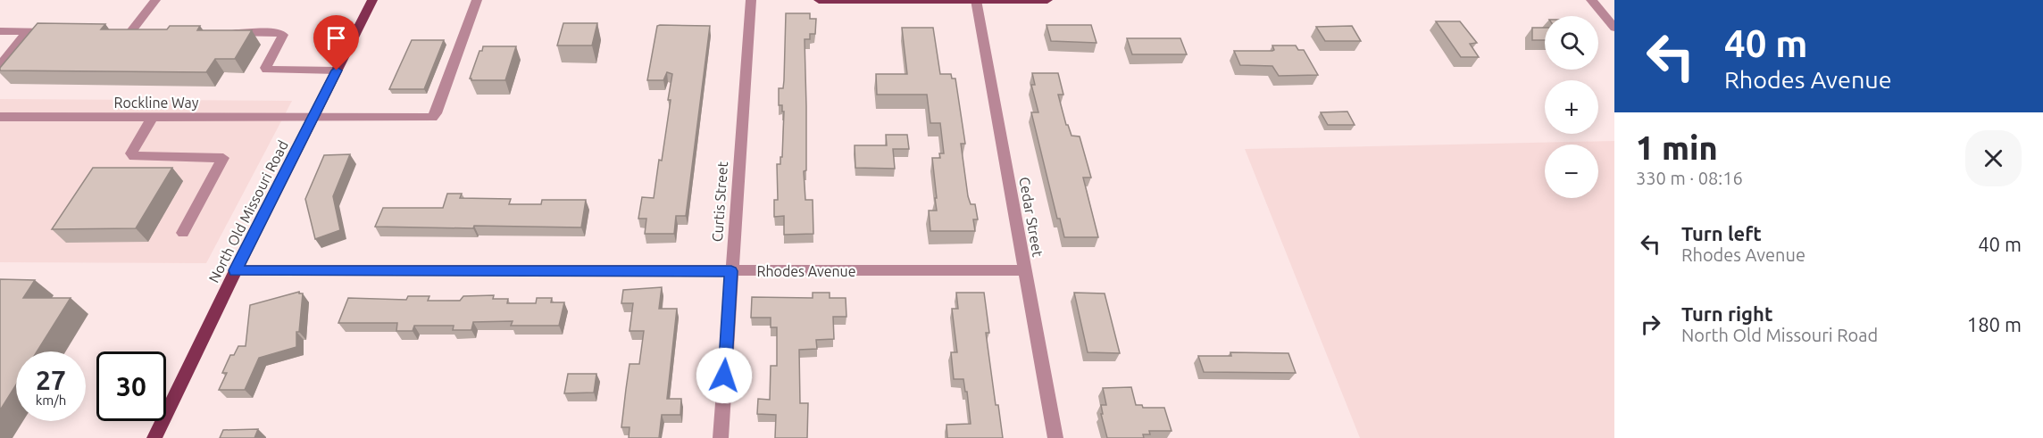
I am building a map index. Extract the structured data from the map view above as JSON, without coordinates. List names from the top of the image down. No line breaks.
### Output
{"streets":{"main road":["North Old Missouri Road"],"street":["Rockline Way","Curtis Street","Cedar Street","Rhodes Avenue"]},"crossings":[["Rockline Way","North Old Missouri Road"],["Curtis Street","Rhodes Avenue"],["North Old Missouri Road","Rhodes Avenue"],["Cedar Street","Rhodes Avenue"]],"page":{"turn":["40 m","Rhodes Avenue"],"map_buttons":["+","−"],"heading":["1 min","330 m · 08:16"],"list":[{"name":"Turn left","note":"Rhodes Avenue","value":"40 m"},{"name":"Turn right","note":"North Old Missouri Road","value":"180 m"}],"speed":"27 km/h","limit":"30"}}
